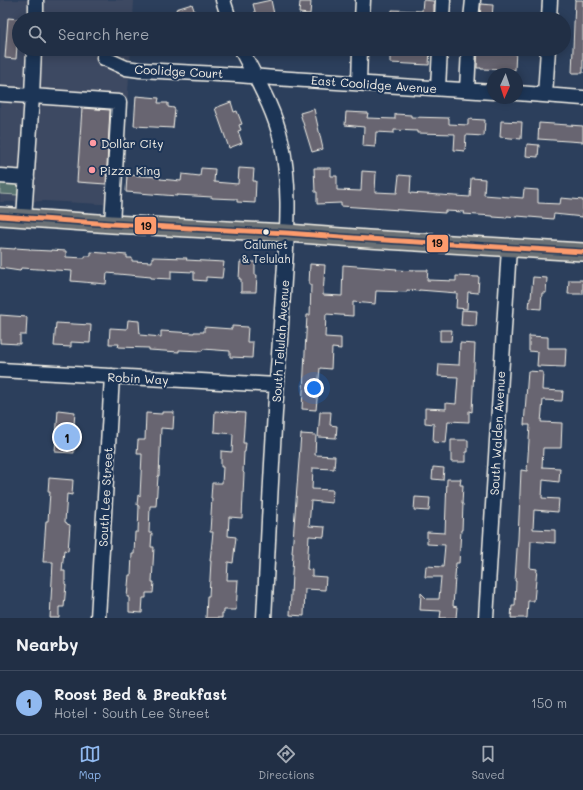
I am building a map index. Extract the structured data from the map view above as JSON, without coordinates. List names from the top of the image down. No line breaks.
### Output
{"streets":{"street":["Coolidge Court","East Coolidge Avenue","South Telulah Avenue","Robin Way","South Walden Avenue","South Lee Street"]},"crossings":[["Coolidge Court","East Coolidge Avenue"],["Coolidge Court","South Telulah Avenue"],["East Coolidge Avenue","South Telulah Avenue"],["South Telulah Avenue","Robin Way"],["Robin Way","South Lee Street"]],"places":["Dollar City","Pizza King","Calumet & Telulah"],"lines":["transit line 19"],"north":"bottom","page":{"search":"Search here","pins":"1","heading":"Nearby","list":[{"mark":"1","name":"Roost Bed & Breakfast","note":"Hotel · South Lee Street","value":"150 m"}],"nav":["Map","Directions","Saved"]}}
